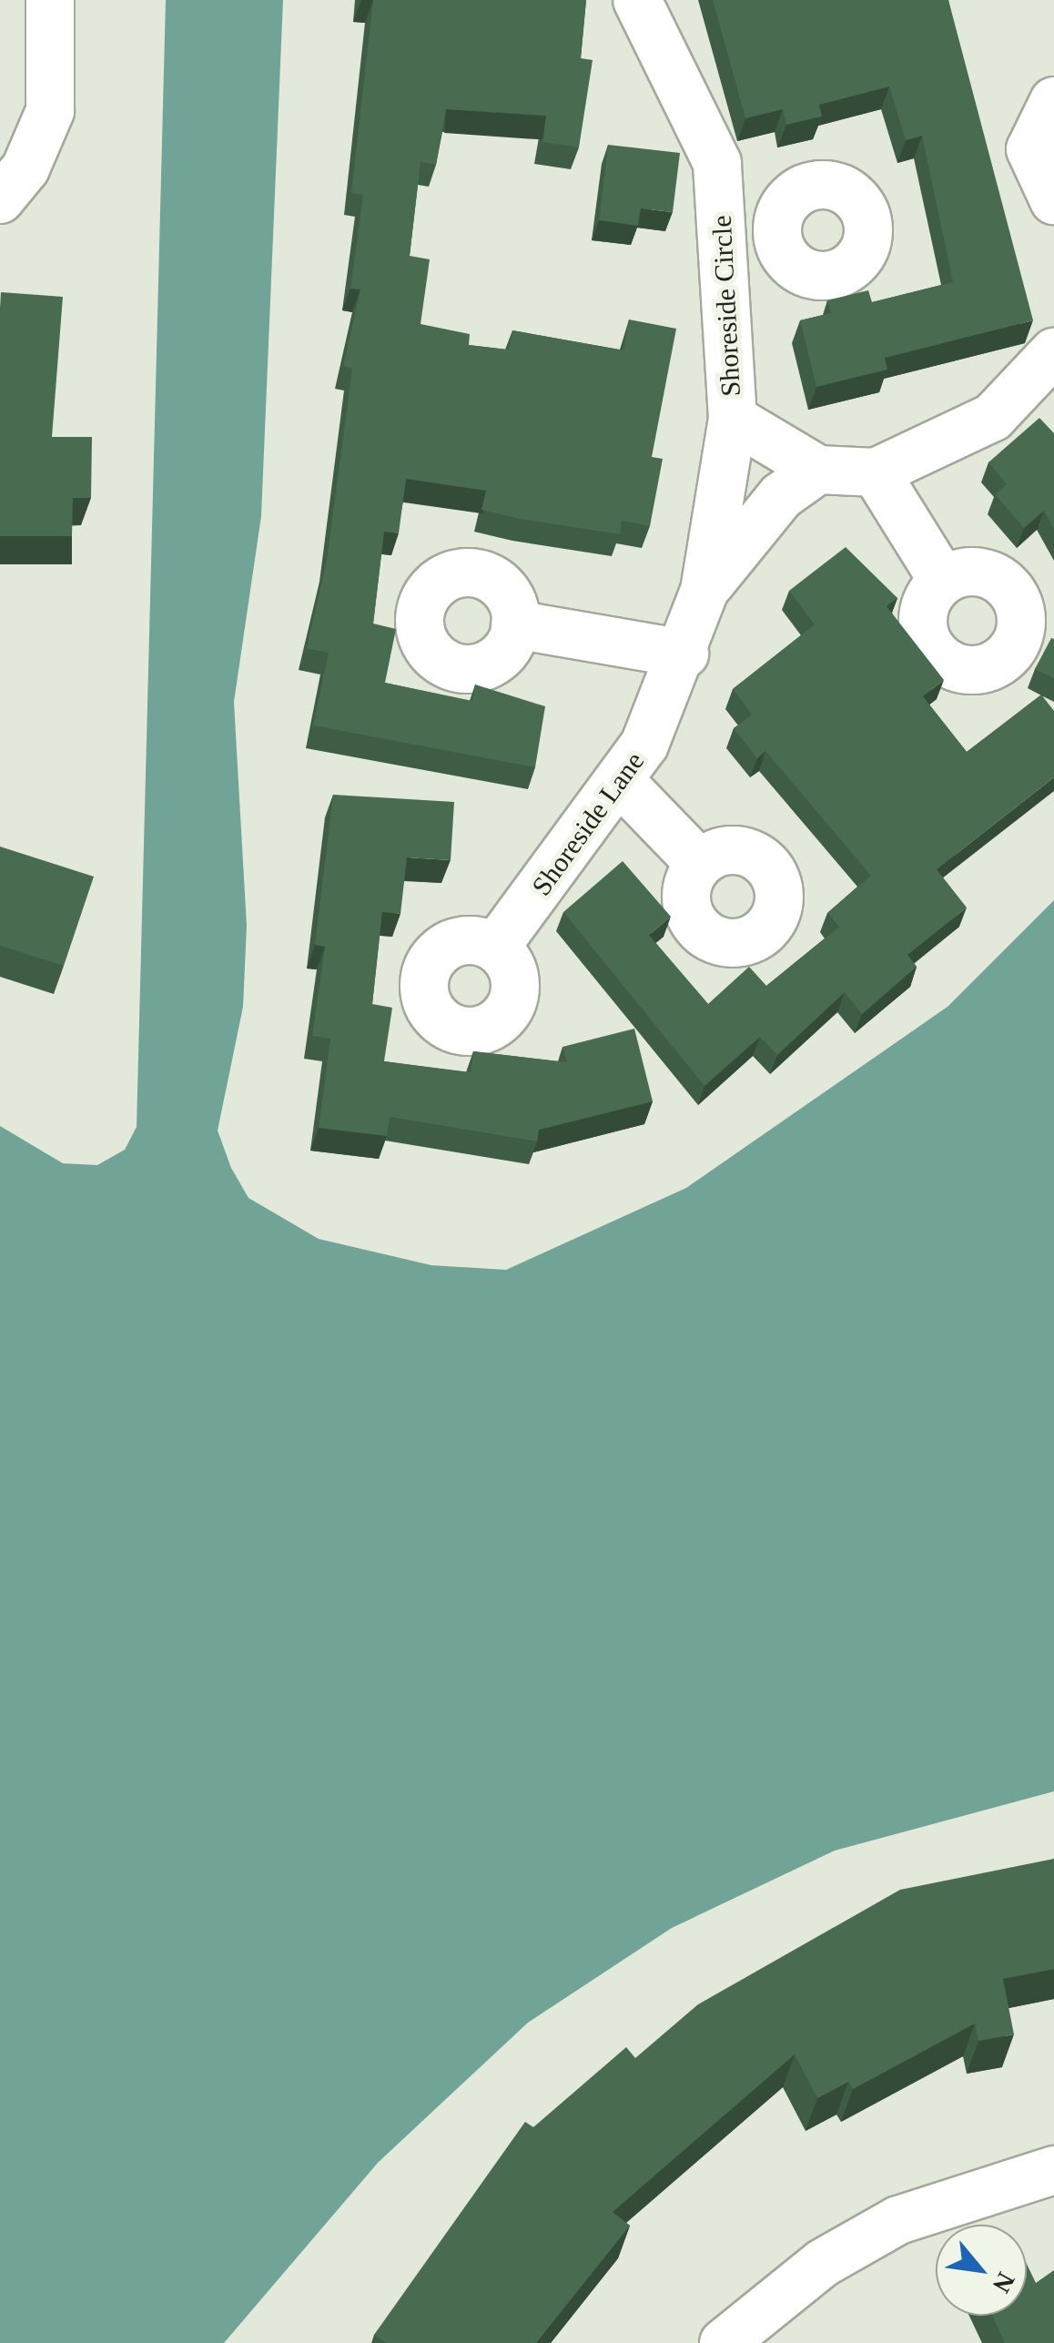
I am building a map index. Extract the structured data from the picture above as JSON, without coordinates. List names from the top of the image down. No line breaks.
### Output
{"streets":{"street":["Shoreside Circle","Shoreside Lane"]},"crossings":[["Shoreside Circle","Shoreside Lane"]],"north":"bottom right"}
